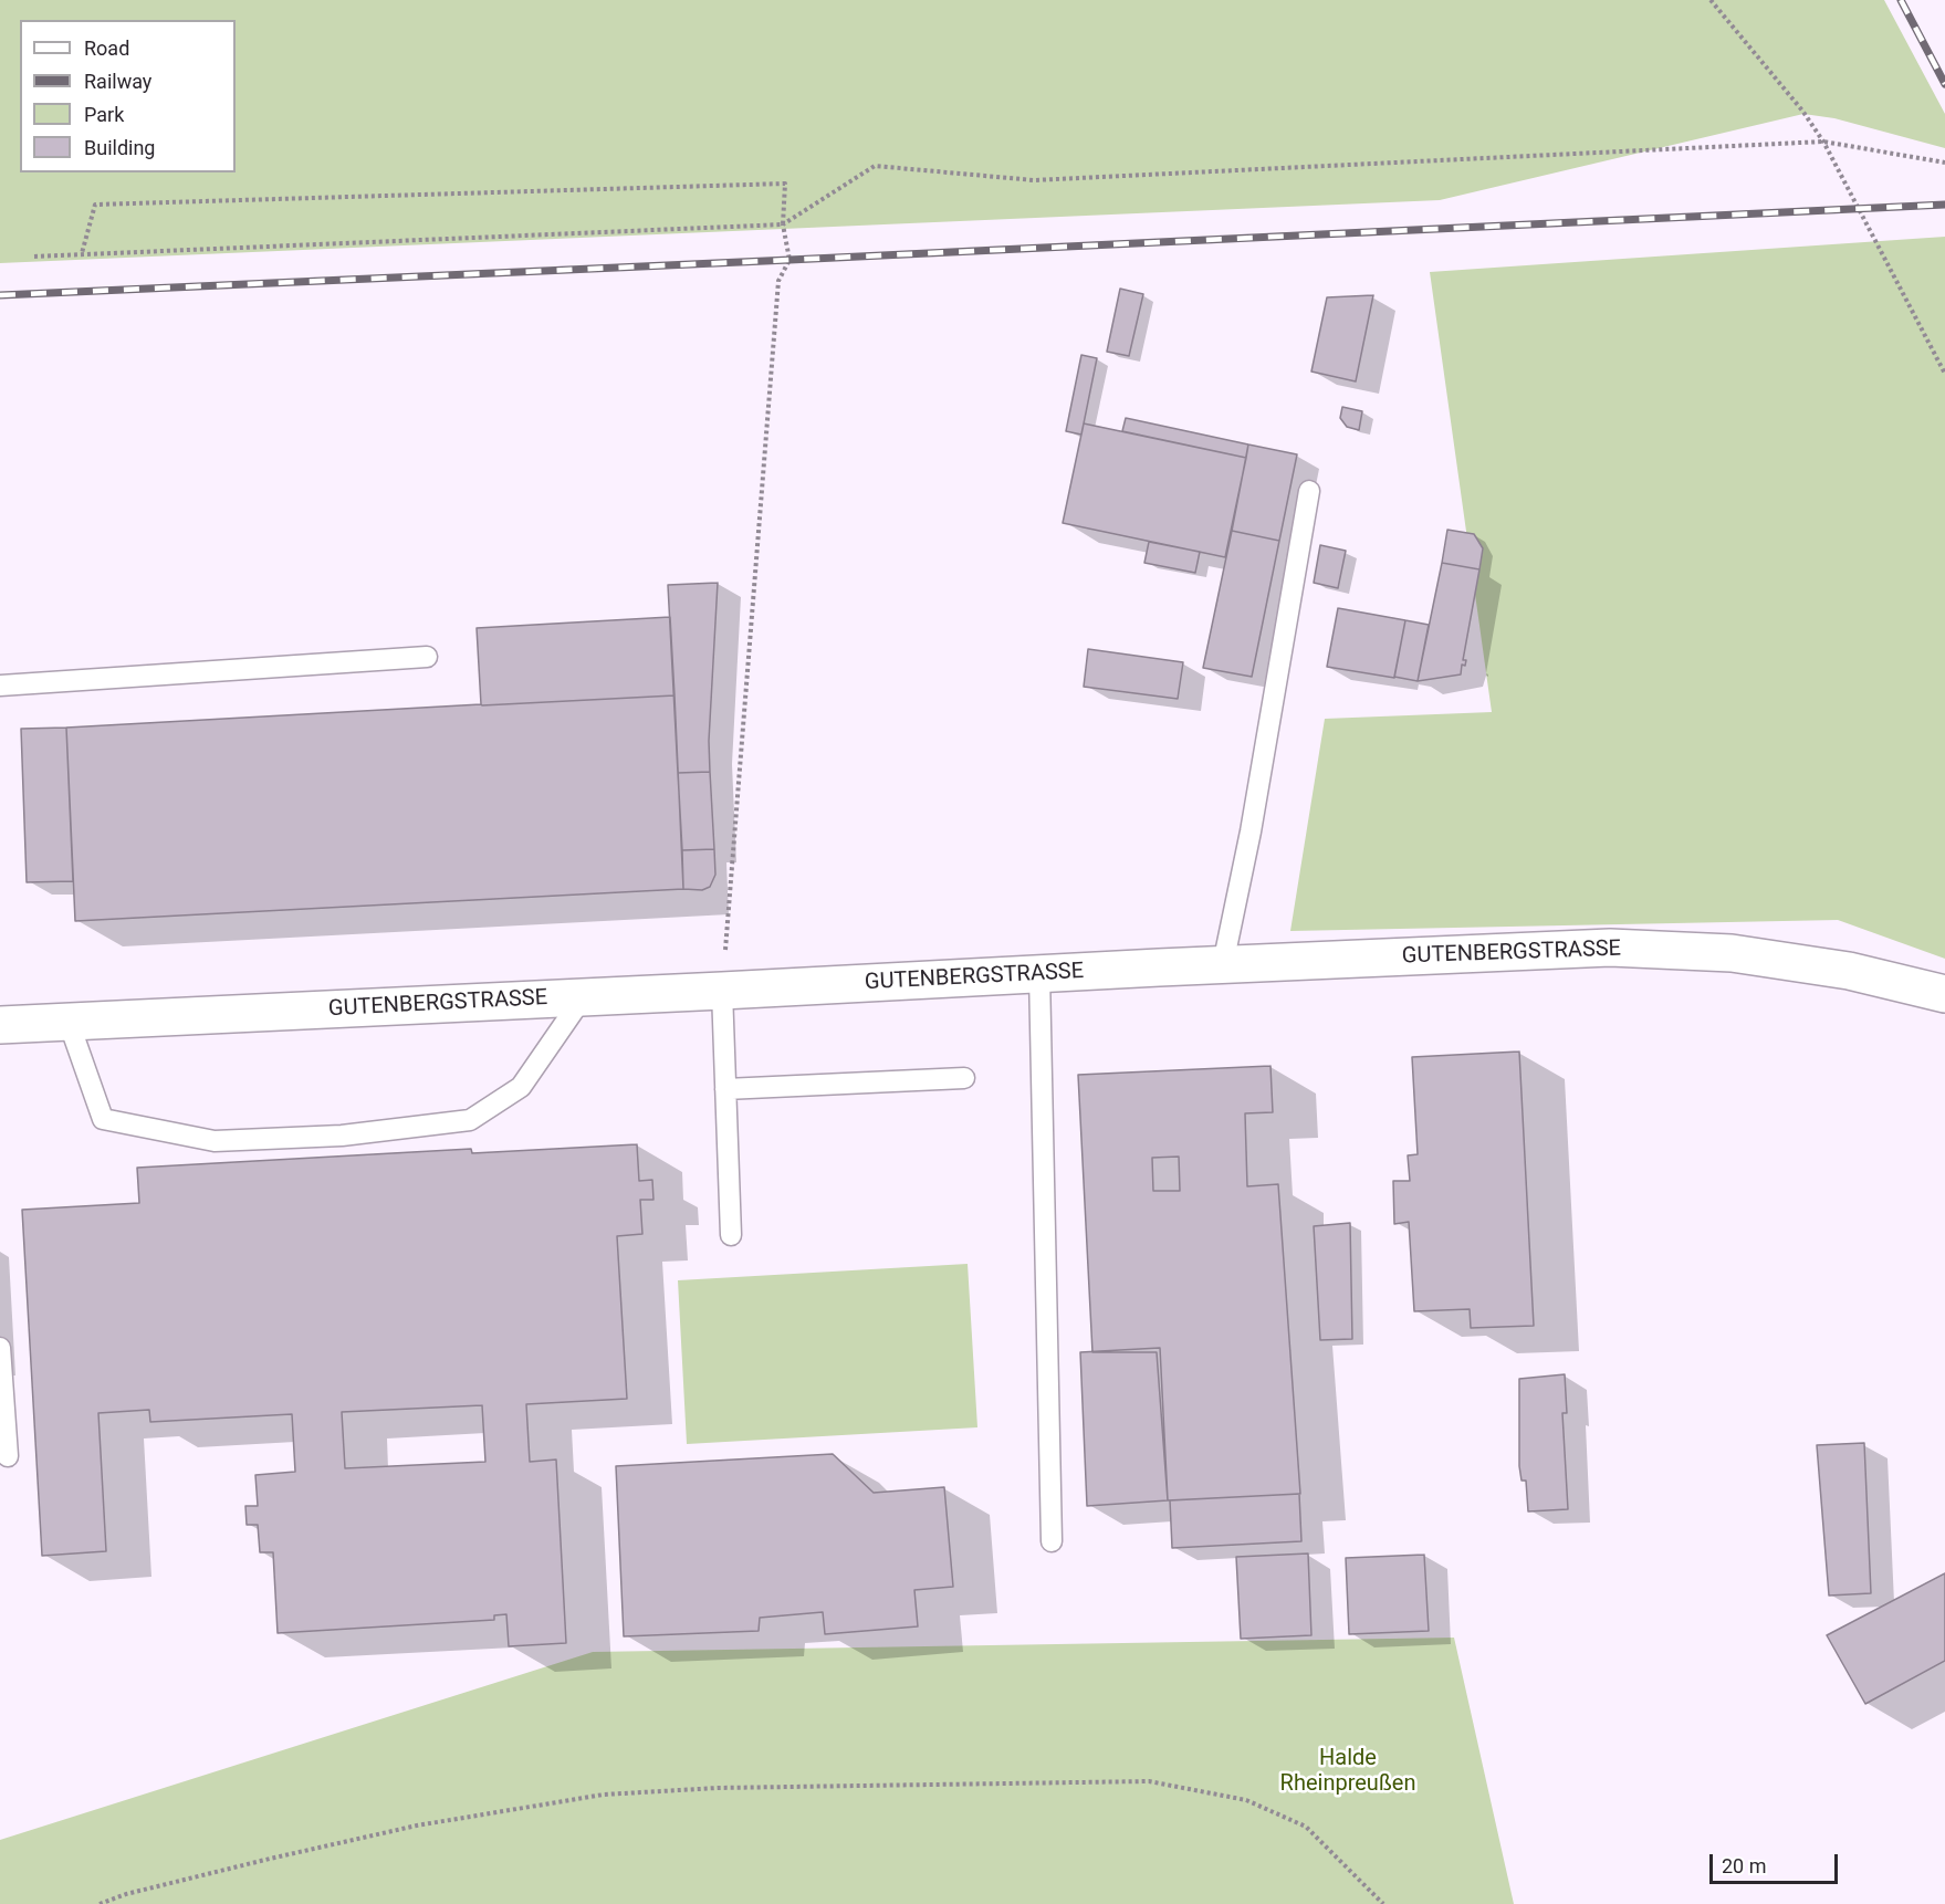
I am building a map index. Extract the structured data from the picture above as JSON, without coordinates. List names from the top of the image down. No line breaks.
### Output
{"streets":{"street":["GUTENBERGSTRASSE"]},"parks":["Halde Rheinpreußen"],"legend":["Road","Railway","Park","Building"],"scale_bar":"20 m"}
